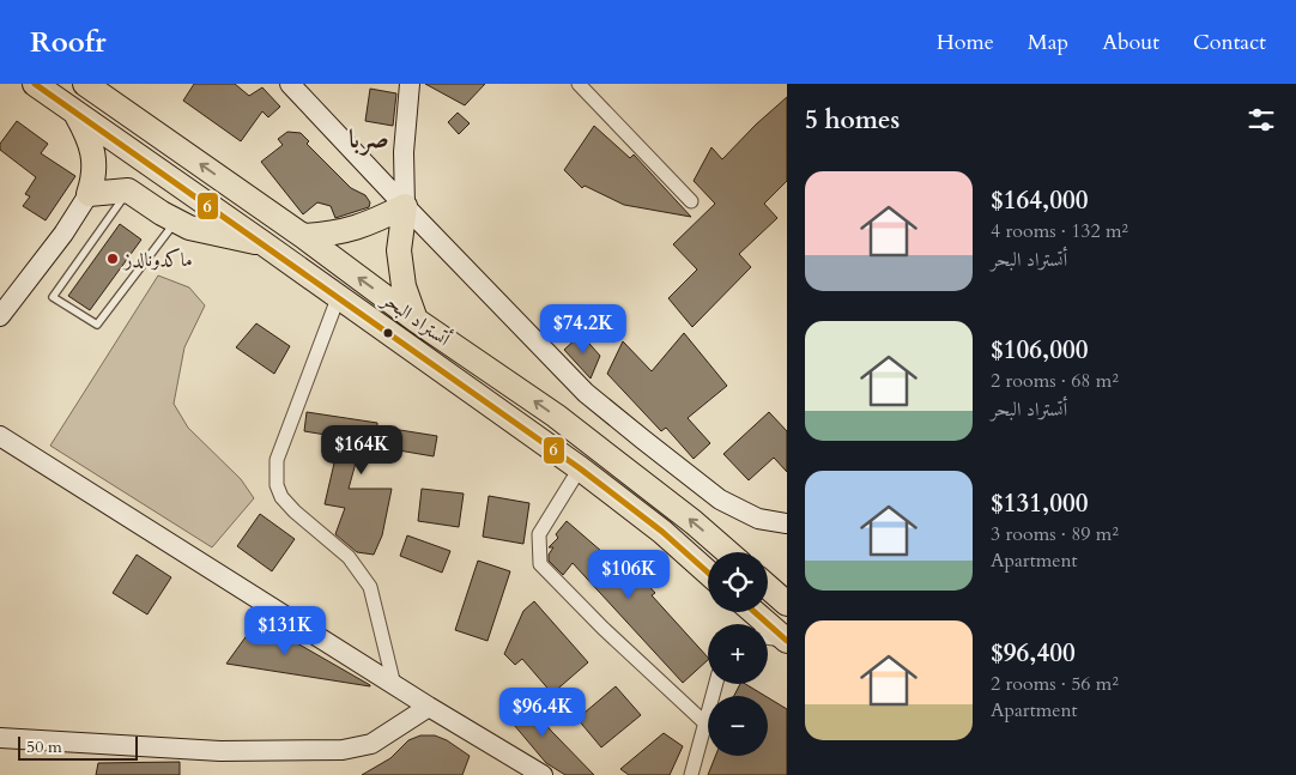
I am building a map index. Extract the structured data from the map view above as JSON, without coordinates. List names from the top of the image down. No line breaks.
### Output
{"streets":{"highway":["أتستراد البحر"]},"districts":["صربا"],"places":["ماكدونالدز"],"lines":["transit line 6"],"scale_bar":"50 m","page":{"header":"Roofr","nav":["Home","Map","About","Contact"],"heading":"5 homes","list":[{"name":"$164,000","note":"4 rooms · 132 m² · أتستراد البحر"},{"name":"$106,000","note":"2 rooms · 68 m² · أتستراد البحر"},{"name":"$131,000","note":"3 rooms · 89 m² · Apartment"},{"name":"$96,400","note":"2 rooms · 56 m² · Apartment"}],"price":["$74.2K","$164K","$106K","$131K","$96.4K"],"map_buttons":["+","−"],"scale":"50 m"}}
